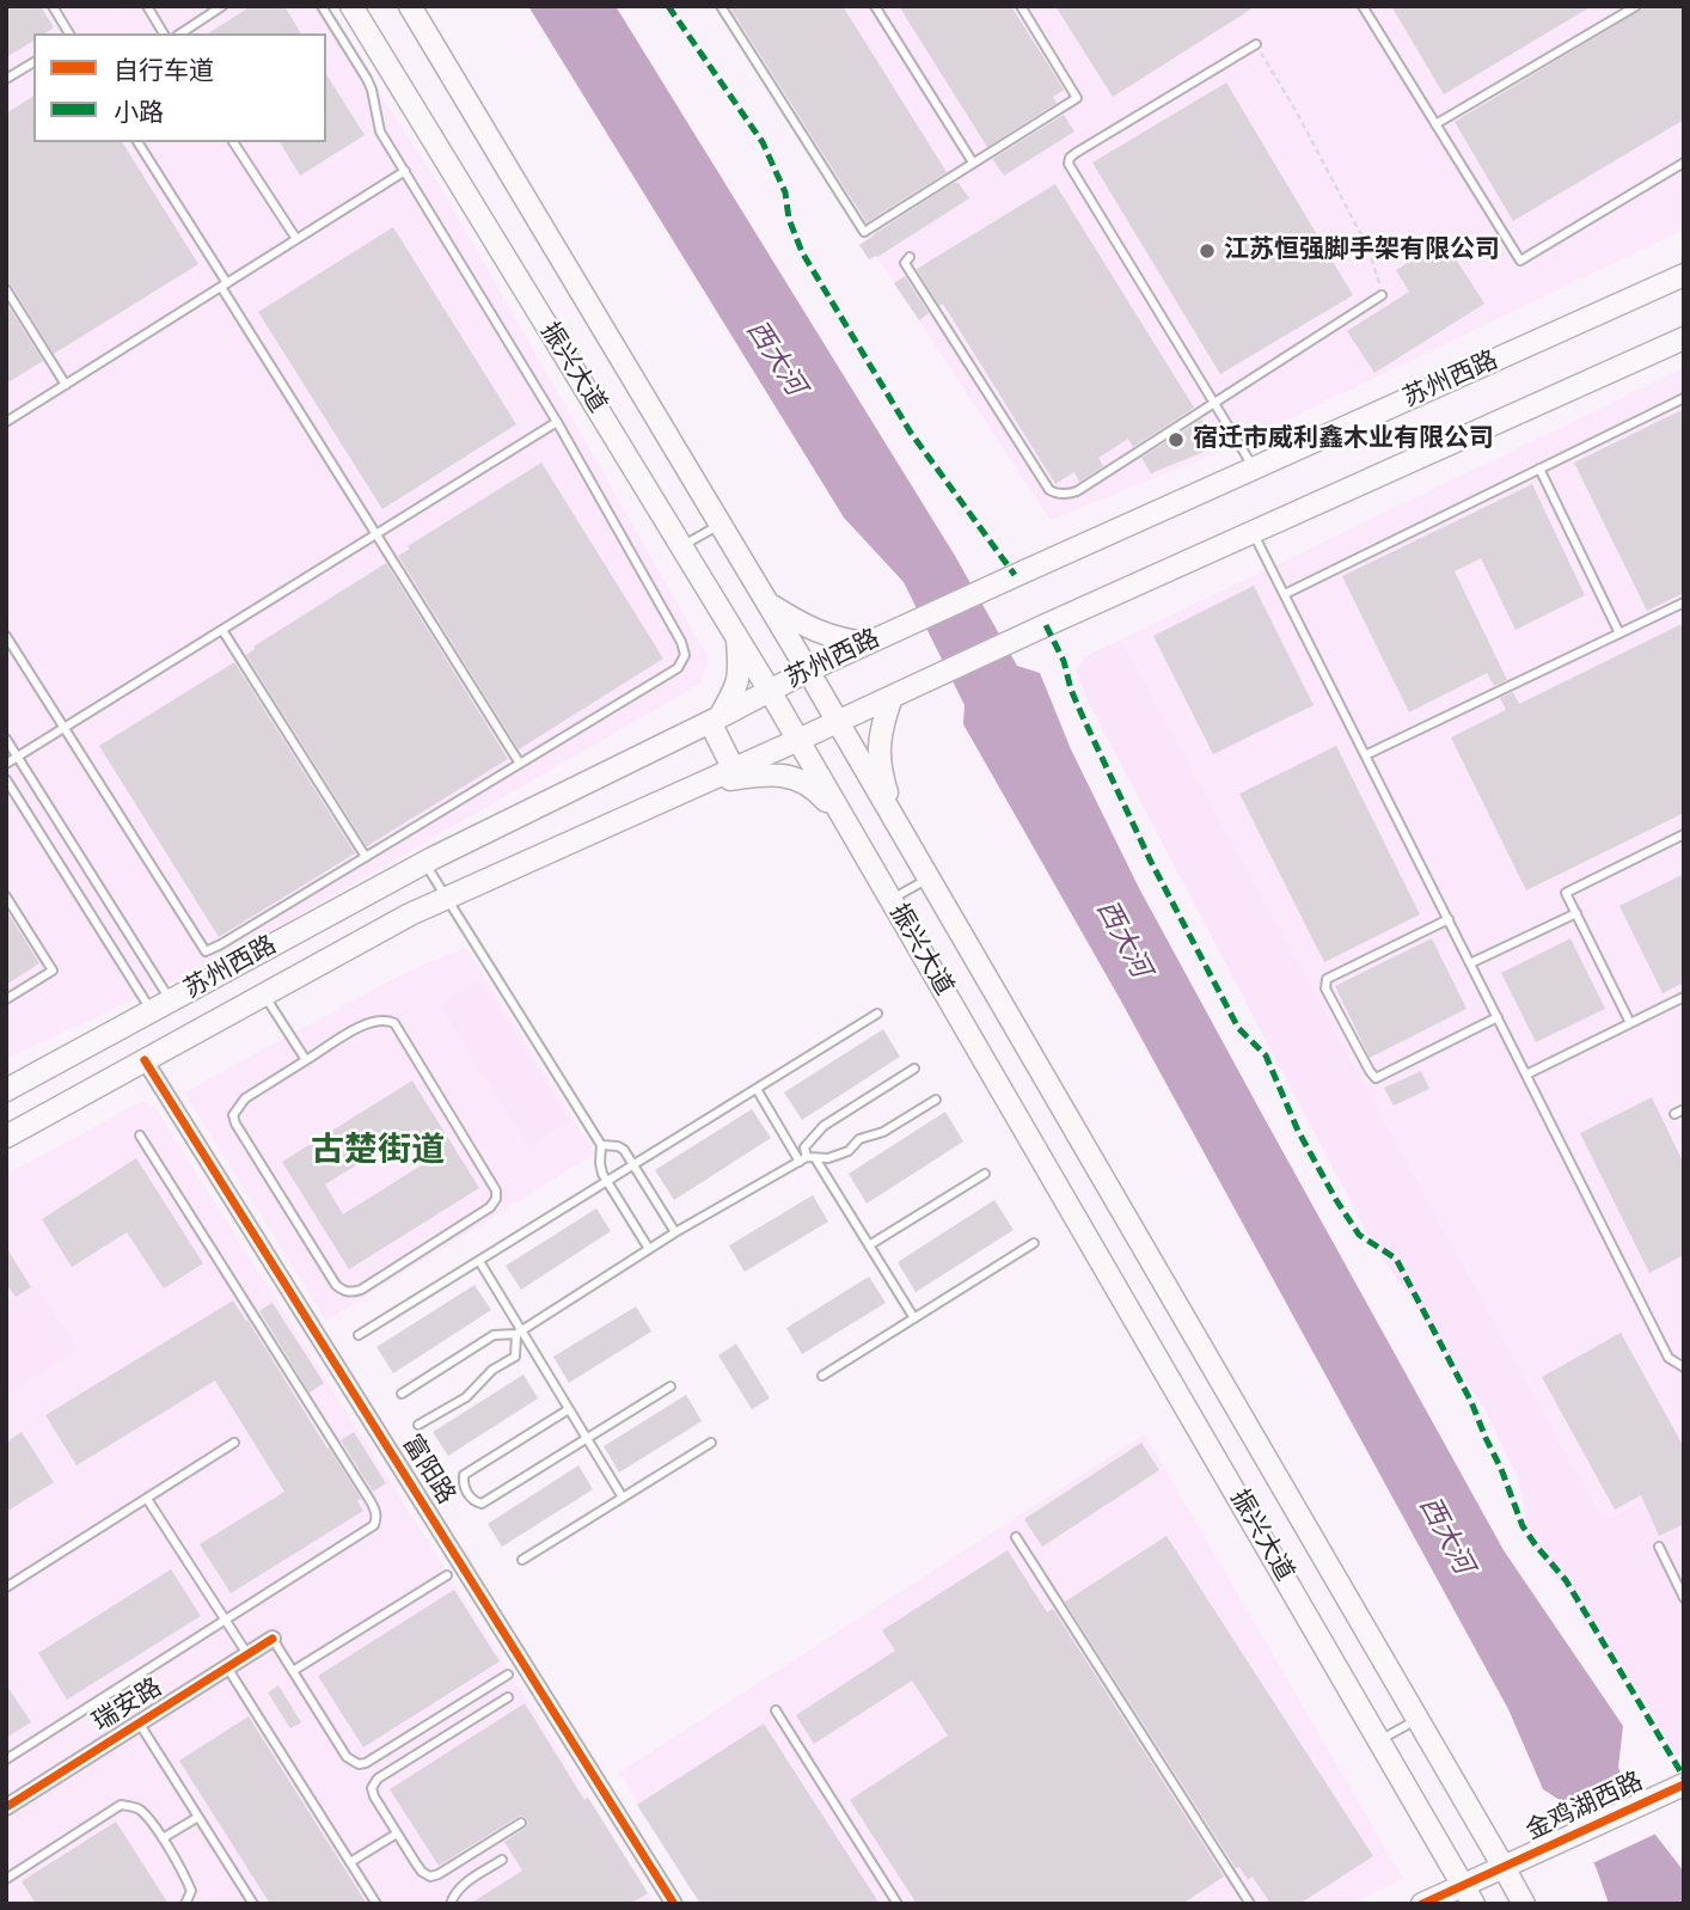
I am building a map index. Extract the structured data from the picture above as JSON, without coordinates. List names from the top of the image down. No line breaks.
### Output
{"streets":{"main road":["振兴大道","苏州西路","金鸡湖西路"],"street":["富阳路","瑞安路"]},"crossings":[["振兴大道","苏州西路"],["振兴大道","金鸡湖西路"],["苏州西路","富阳路"]],"districts":["古楚街道"],"water":["西大河"],"places":["江苏恒强脚手架有限公司","宿迁市威利鑫木业有限公司"],"legend":["自行车道","小路"]}
